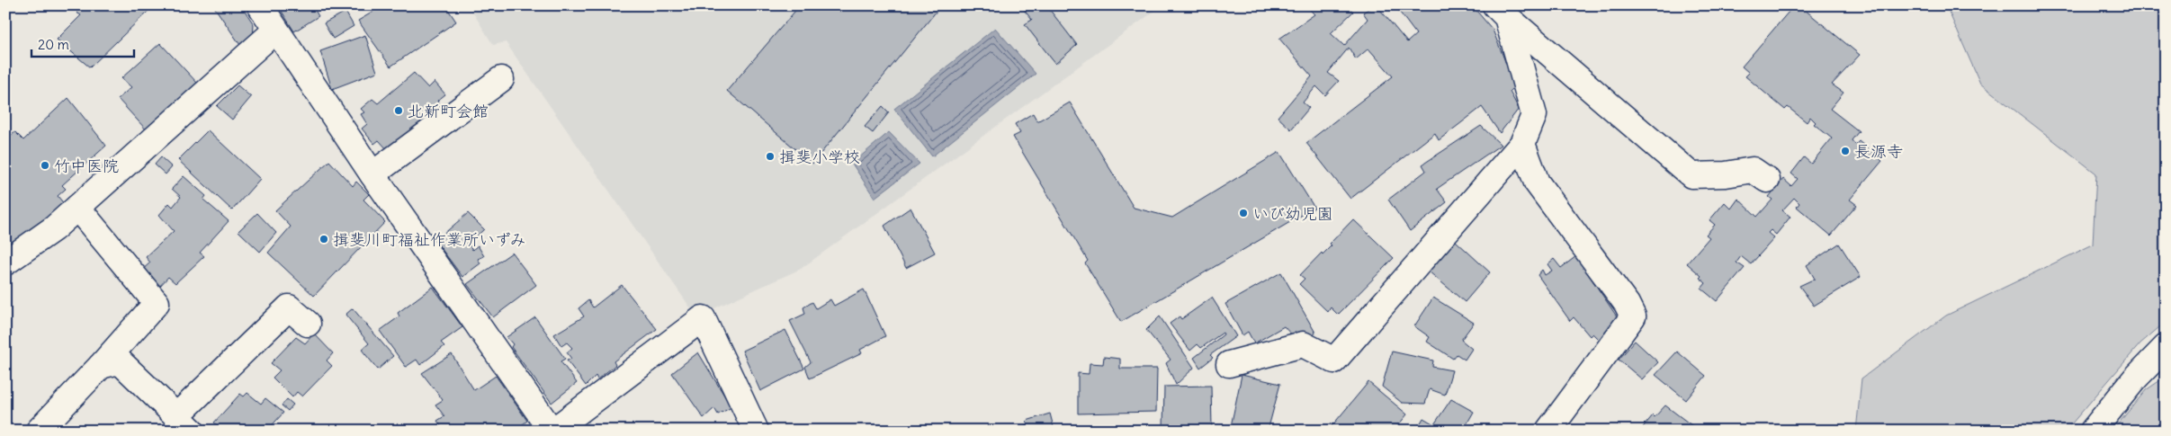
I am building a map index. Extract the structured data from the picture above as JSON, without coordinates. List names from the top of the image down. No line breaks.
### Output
{"places":["北新町会館","長源寺","揖斐小学校","竹中医院","いび幼児園","揖斐川町福祉作業所いずみ"],"scale_bar":"20 m"}
